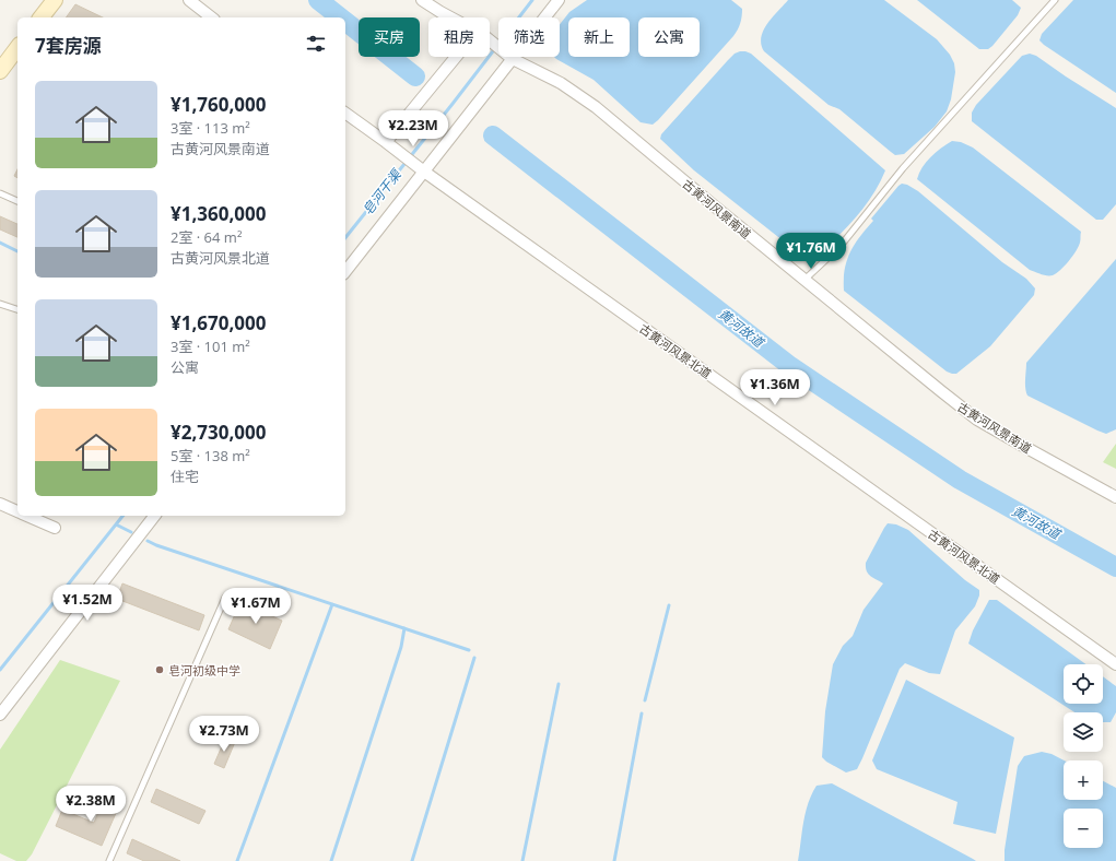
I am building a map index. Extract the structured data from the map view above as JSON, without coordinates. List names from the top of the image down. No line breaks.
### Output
{"streets":{"street":["古黄河风景南道","古黄河风景北道"]},"water":["皂河干渠","黄河故道"],"places":["皂河初级中学"],"page":{"chip":["买房","租房","筛选","新上","公寓"],"heading":"7套房源","list":[{"name":"¥1,760,000","note":"3室 · 113 m² · 古黄河风景南道"},{"name":"¥1,360,000","note":"2室 · 64 m² · 古黄河风景北道"},{"name":"¥1,670,000","note":"3室 · 101 m² · 公寓"},{"name":"¥2,730,000","note":"5室 · 138 m² · 住宅"}],"price":["¥2.23M","¥1.76M","¥1.36M","¥1.52M","¥1.67M","¥2.73M","¥2.38M"],"map_buttons":["+","−"]}}
